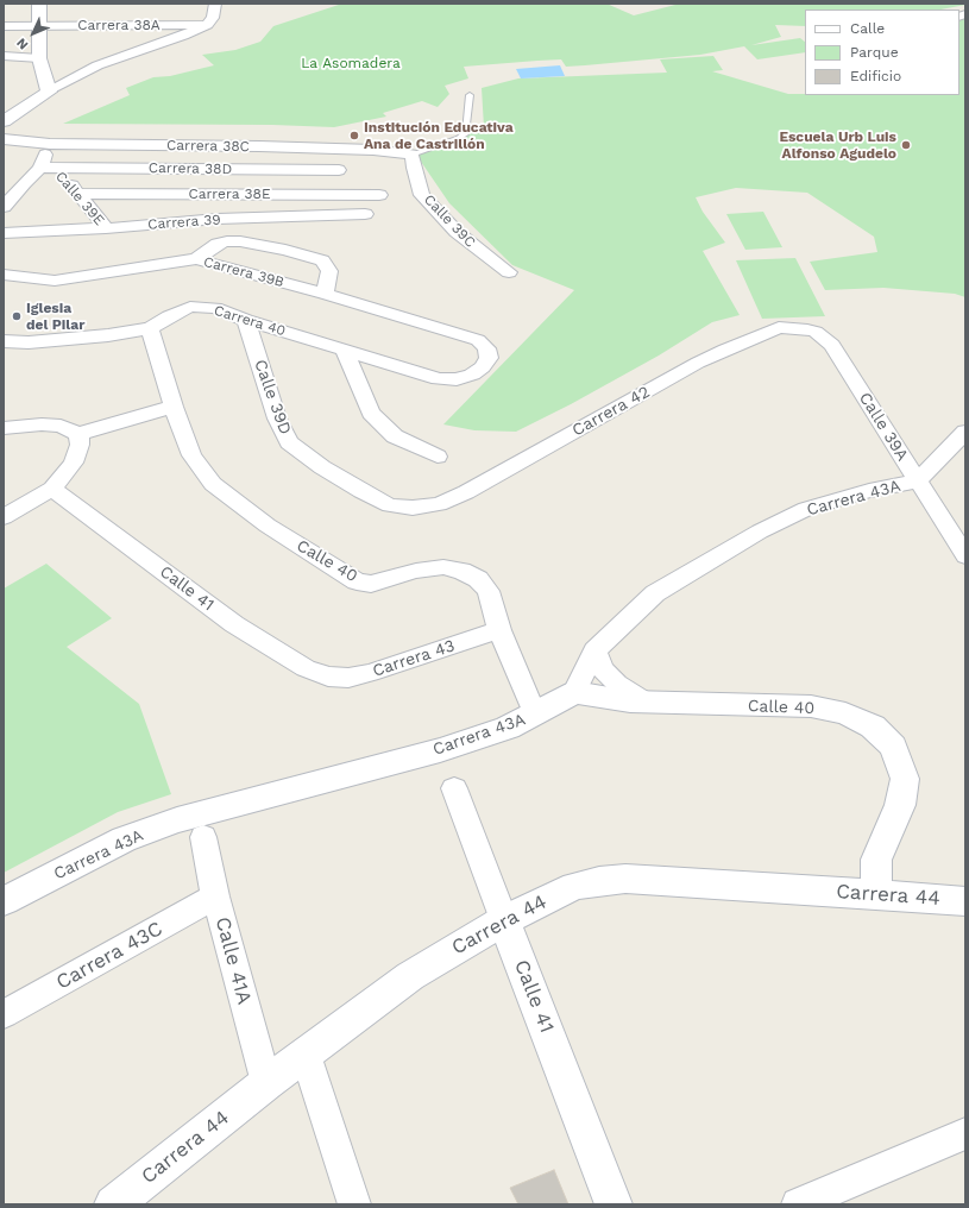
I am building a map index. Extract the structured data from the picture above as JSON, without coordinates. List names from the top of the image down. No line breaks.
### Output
{"streets":{"street":["Carrera 38A","Carrera 38C","Carrera 38D","Carrera 38E","Calle 39E","Calle 39C","Carrera 39","Carrera 39B","Carrera 40","Calle 39D","Carrera 42","Calle 39A","Carrera 43A","Calle 40","Calle 41","Carrera 43","Carrera 44","Carrera 43C","Calle 41A"]},"crossings":[["Carrera 38C","Calle 39C"],["Carrera 38D","Calle 39E"],["Carrera 38E","Calle 39E"],["Calle 39E","Carrera 39"],["Carrera 39B","Carrera 40"],["Carrera 40","Calle 39D"],["Carrera 40","Calle 40"],["Calle 39D","Carrera 42"],["Carrera 42","Calle 39A"],["Calle 39A","Carrera 43A"],["Carrera 43A","Calle 40"],["Calle 40","Carrera 43"],["Calle 40","Carrera 44"],["Calle 41","Carrera 43"],["Calle 41","Carrera 44"],["Carrera 44","Calle 41A"],["Carrera 43C","Calle 41A"]],"parks":["La Asomadera"],"places":["Institución Educativa Ana de Castrillón","Escuela Urb Luis Alfonso Agudelo","Iglesia del Pilar"],"legend":["Calle","Parque","Edificio"],"north":"bottom left"}
